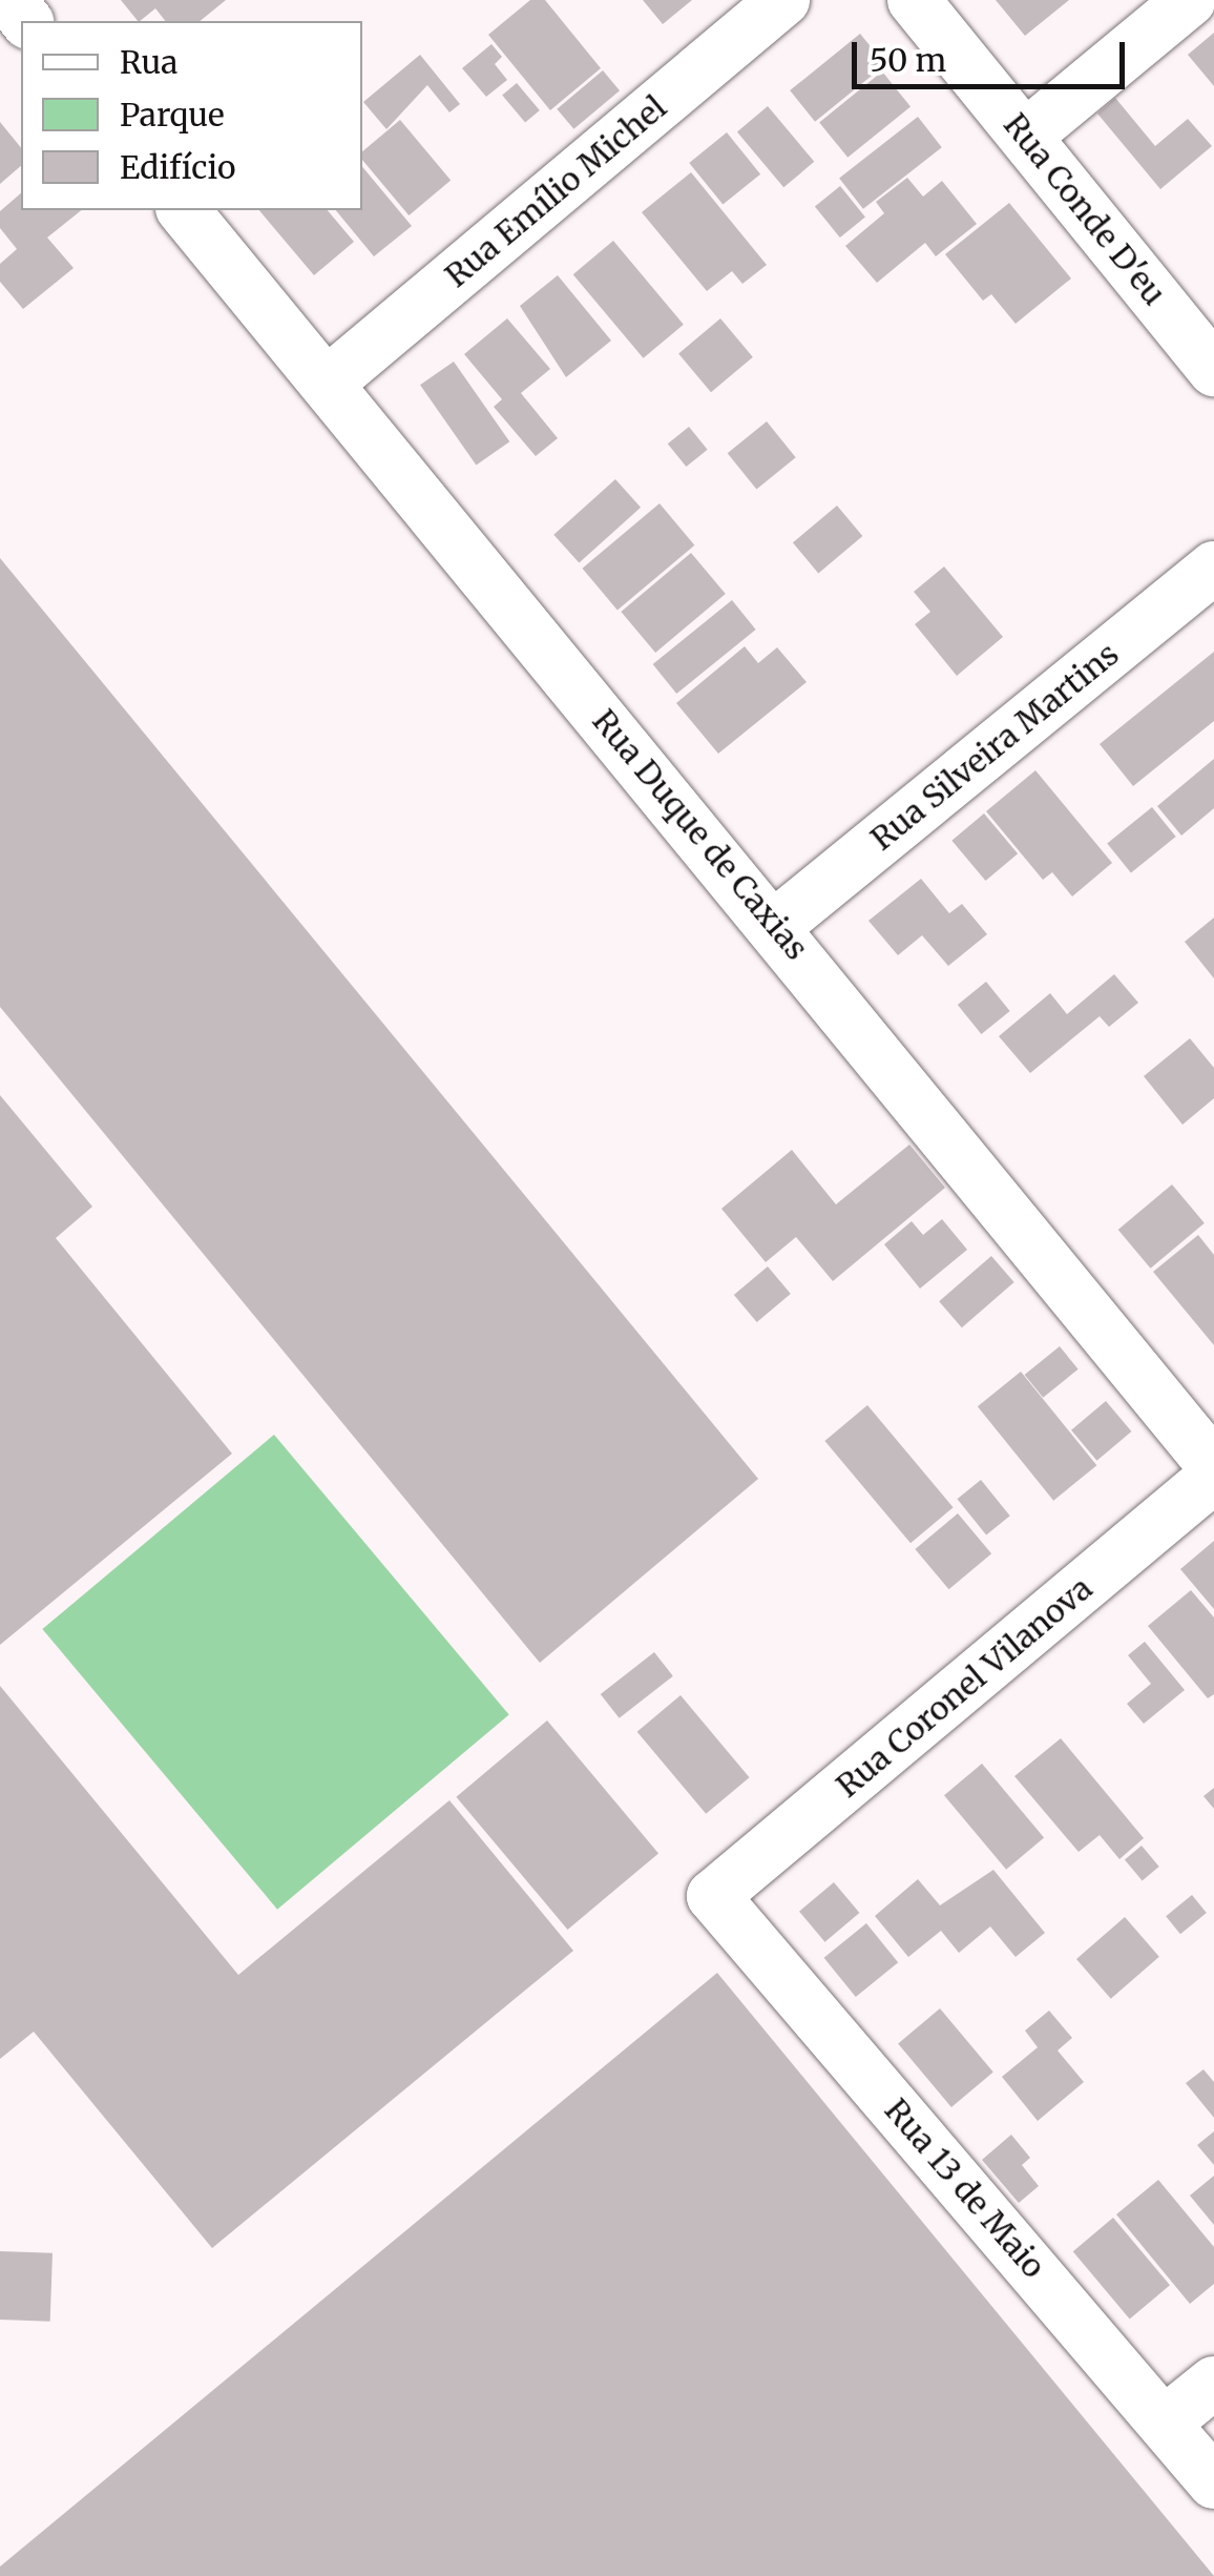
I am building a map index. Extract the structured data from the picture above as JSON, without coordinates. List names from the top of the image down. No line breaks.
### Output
{"streets":{"street":["Rua Emílio Michel","Rua Conde D'eu","Rua Silveira Martins","Rua Duque de Caxias","Rua Coronel Vilanova","Rua 13 de Maio"]},"crossings":[["Rua Emílio Michel","Rua Duque de Caxias"],["Rua Silveira Martins","Rua Duque de Caxias"],["Rua Coronel Vilanova","Rua 13 de Maio"]],"legend":["Rua","Parque","Edifício"],"scale_bar":"50 m"}
